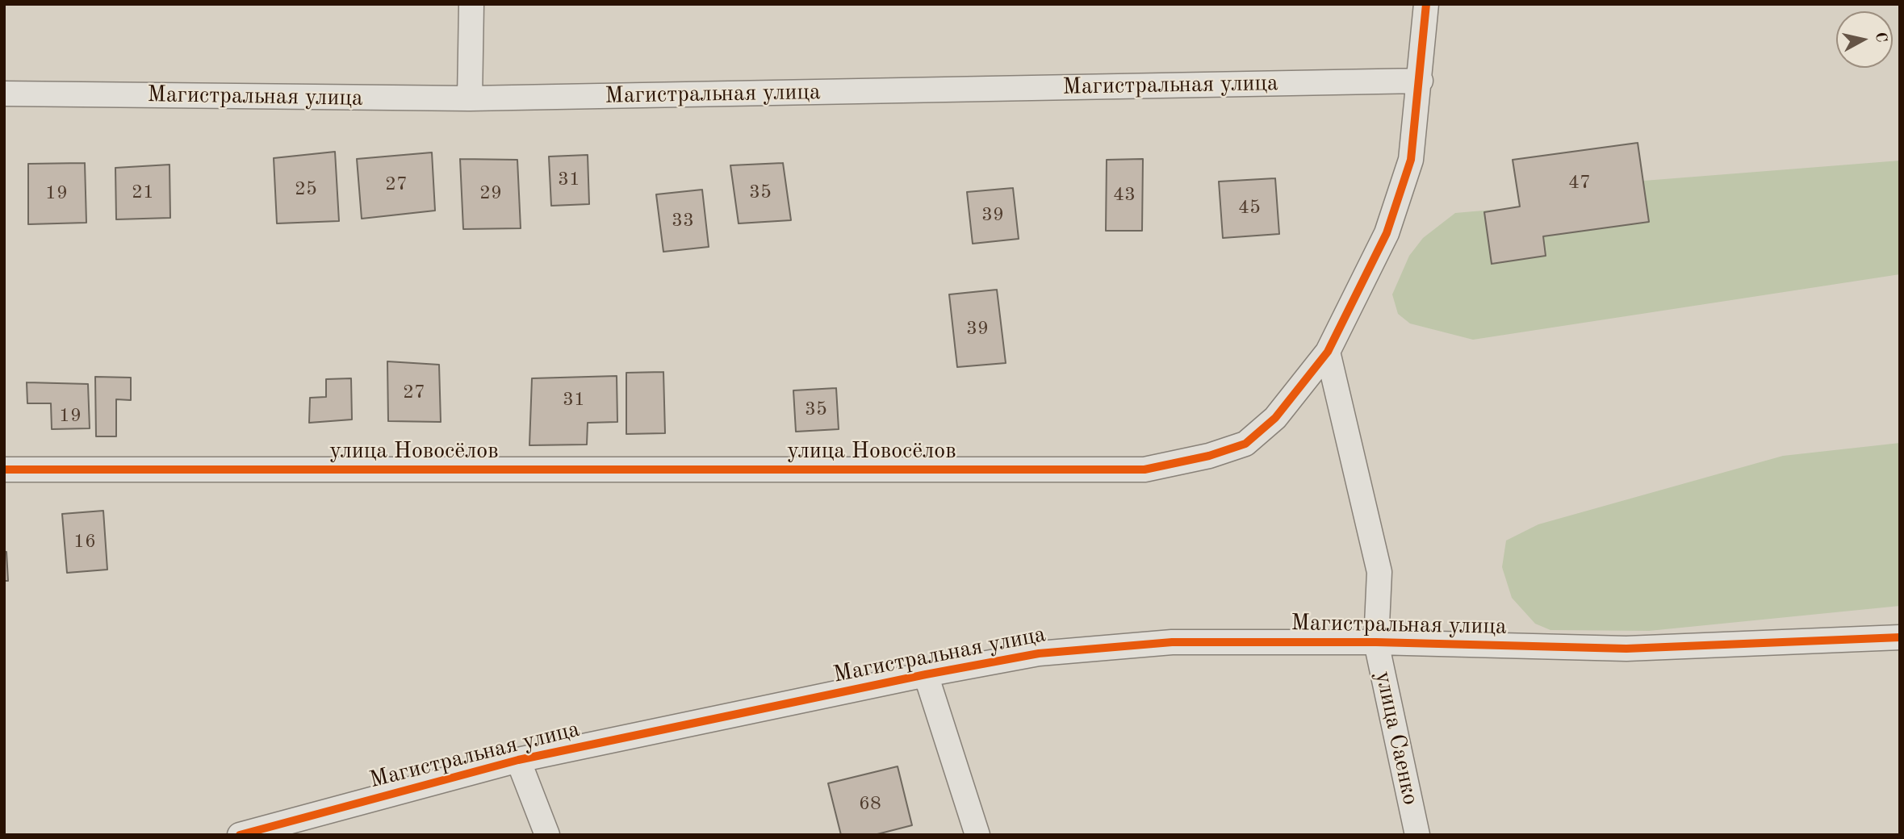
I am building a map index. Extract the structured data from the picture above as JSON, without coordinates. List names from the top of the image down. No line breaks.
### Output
{"streets":{"street":["Магистральная улица","улица Новосёлов","улица Саенко"]},"crossings":[["Магистральная улица","улица Новосёлов"],["Магистральная улица","улица Саенко"],["улица Новосёлов","улица Саенко"]],"house_numbers":["31","47","27","25","21","35","19","29","43","45","39","33","39","27","31","35","19","16","68"],"north":"right"}
